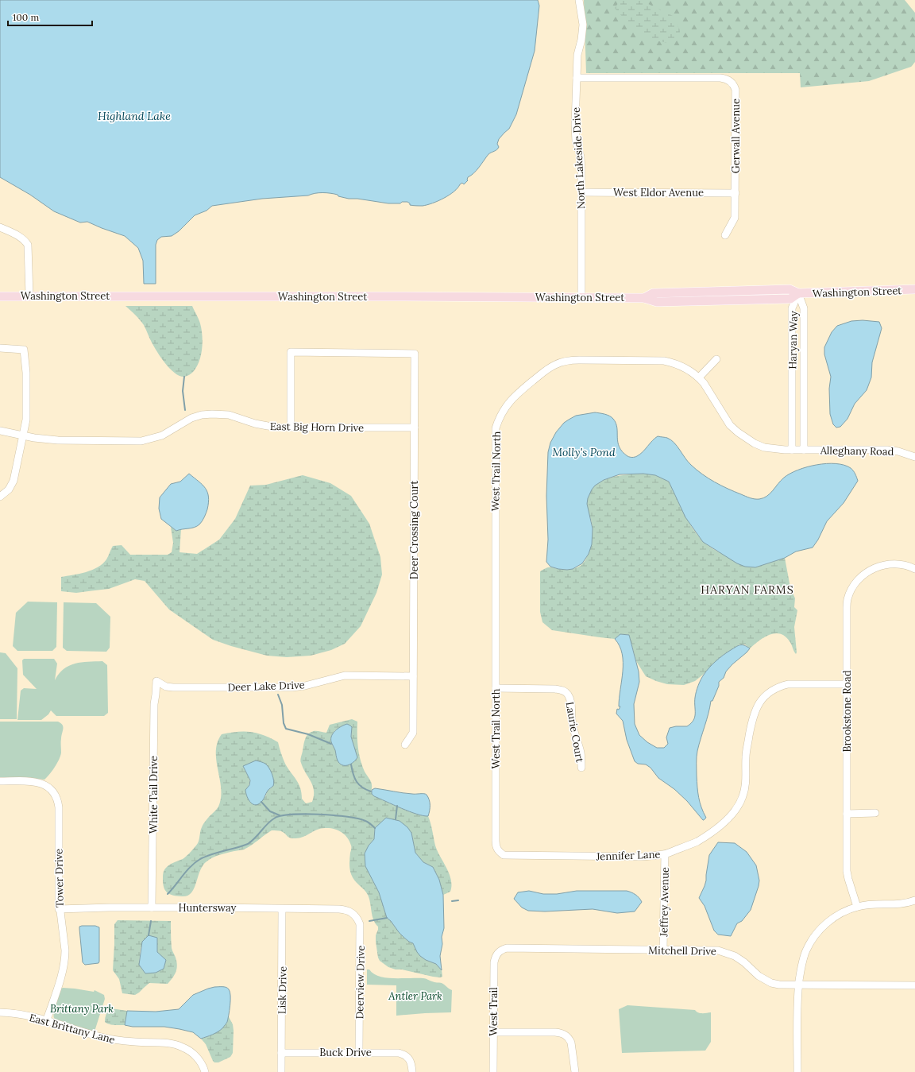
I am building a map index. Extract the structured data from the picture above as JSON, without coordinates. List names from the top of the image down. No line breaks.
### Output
{"streets":{"main road":["Washington Street"],"street":["Gerwall Avenue","North Lakeside Drive","West Eldor Avenue","Haryan Way","East Big Horn Drive","Alleghany Road","West Trail North","Deer Crossing Court","Deer Lake Drive","Brookstone Road","Laurie Court","White Tail Drive","Jennifer Lane","Tower Drive","Jeffrey Avenue","Huntersway","Mitchell Drive","Deerview Drive","Lisk Drive","West Trail","East Brittany Lane","Buck Drive"]},"crossings":[["Gerwall Avenue","North Lakeside Drive"],["Gerwall Avenue","West Eldor Avenue"],["North Lakeside Drive","West Eldor Avenue"],["North Lakeside Drive","Washington Street"],["Washington Street","Haryan Way"],["Haryan Way","Alleghany Road"],["Haryan Way","West Trail North"],["East Big Horn Drive","Deer Crossing Court"],["Alleghany Road","West Trail North"],["West Trail North","Laurie Court"],["West Trail North","Jennifer Lane"],["Deer Crossing Court","Deer Lake Drive"],["Deer Lake Drive","White Tail Drive"],["Brookstone Road","Jennifer Lane"],["White Tail Drive","Huntersway"],["Jennifer Lane","Jeffrey Avenue"],["Tower Drive","Huntersway"],["Tower Drive","East Brittany Lane"],["Jeffrey Avenue","Mitchell Drive"],["Huntersway","Deerview Drive"],["Huntersway","Lisk Drive"],["Mitchell Drive","West Trail"],["Deerview Drive","Buck Drive"],["Lisk Drive","Buck Drive"]],"districts":["HARYAN FARMS"],"water":["Highland Lake","Molly's Pond"],"parks":["Antler Park","Brittany Park"],"scale_bar":"100 m"}
